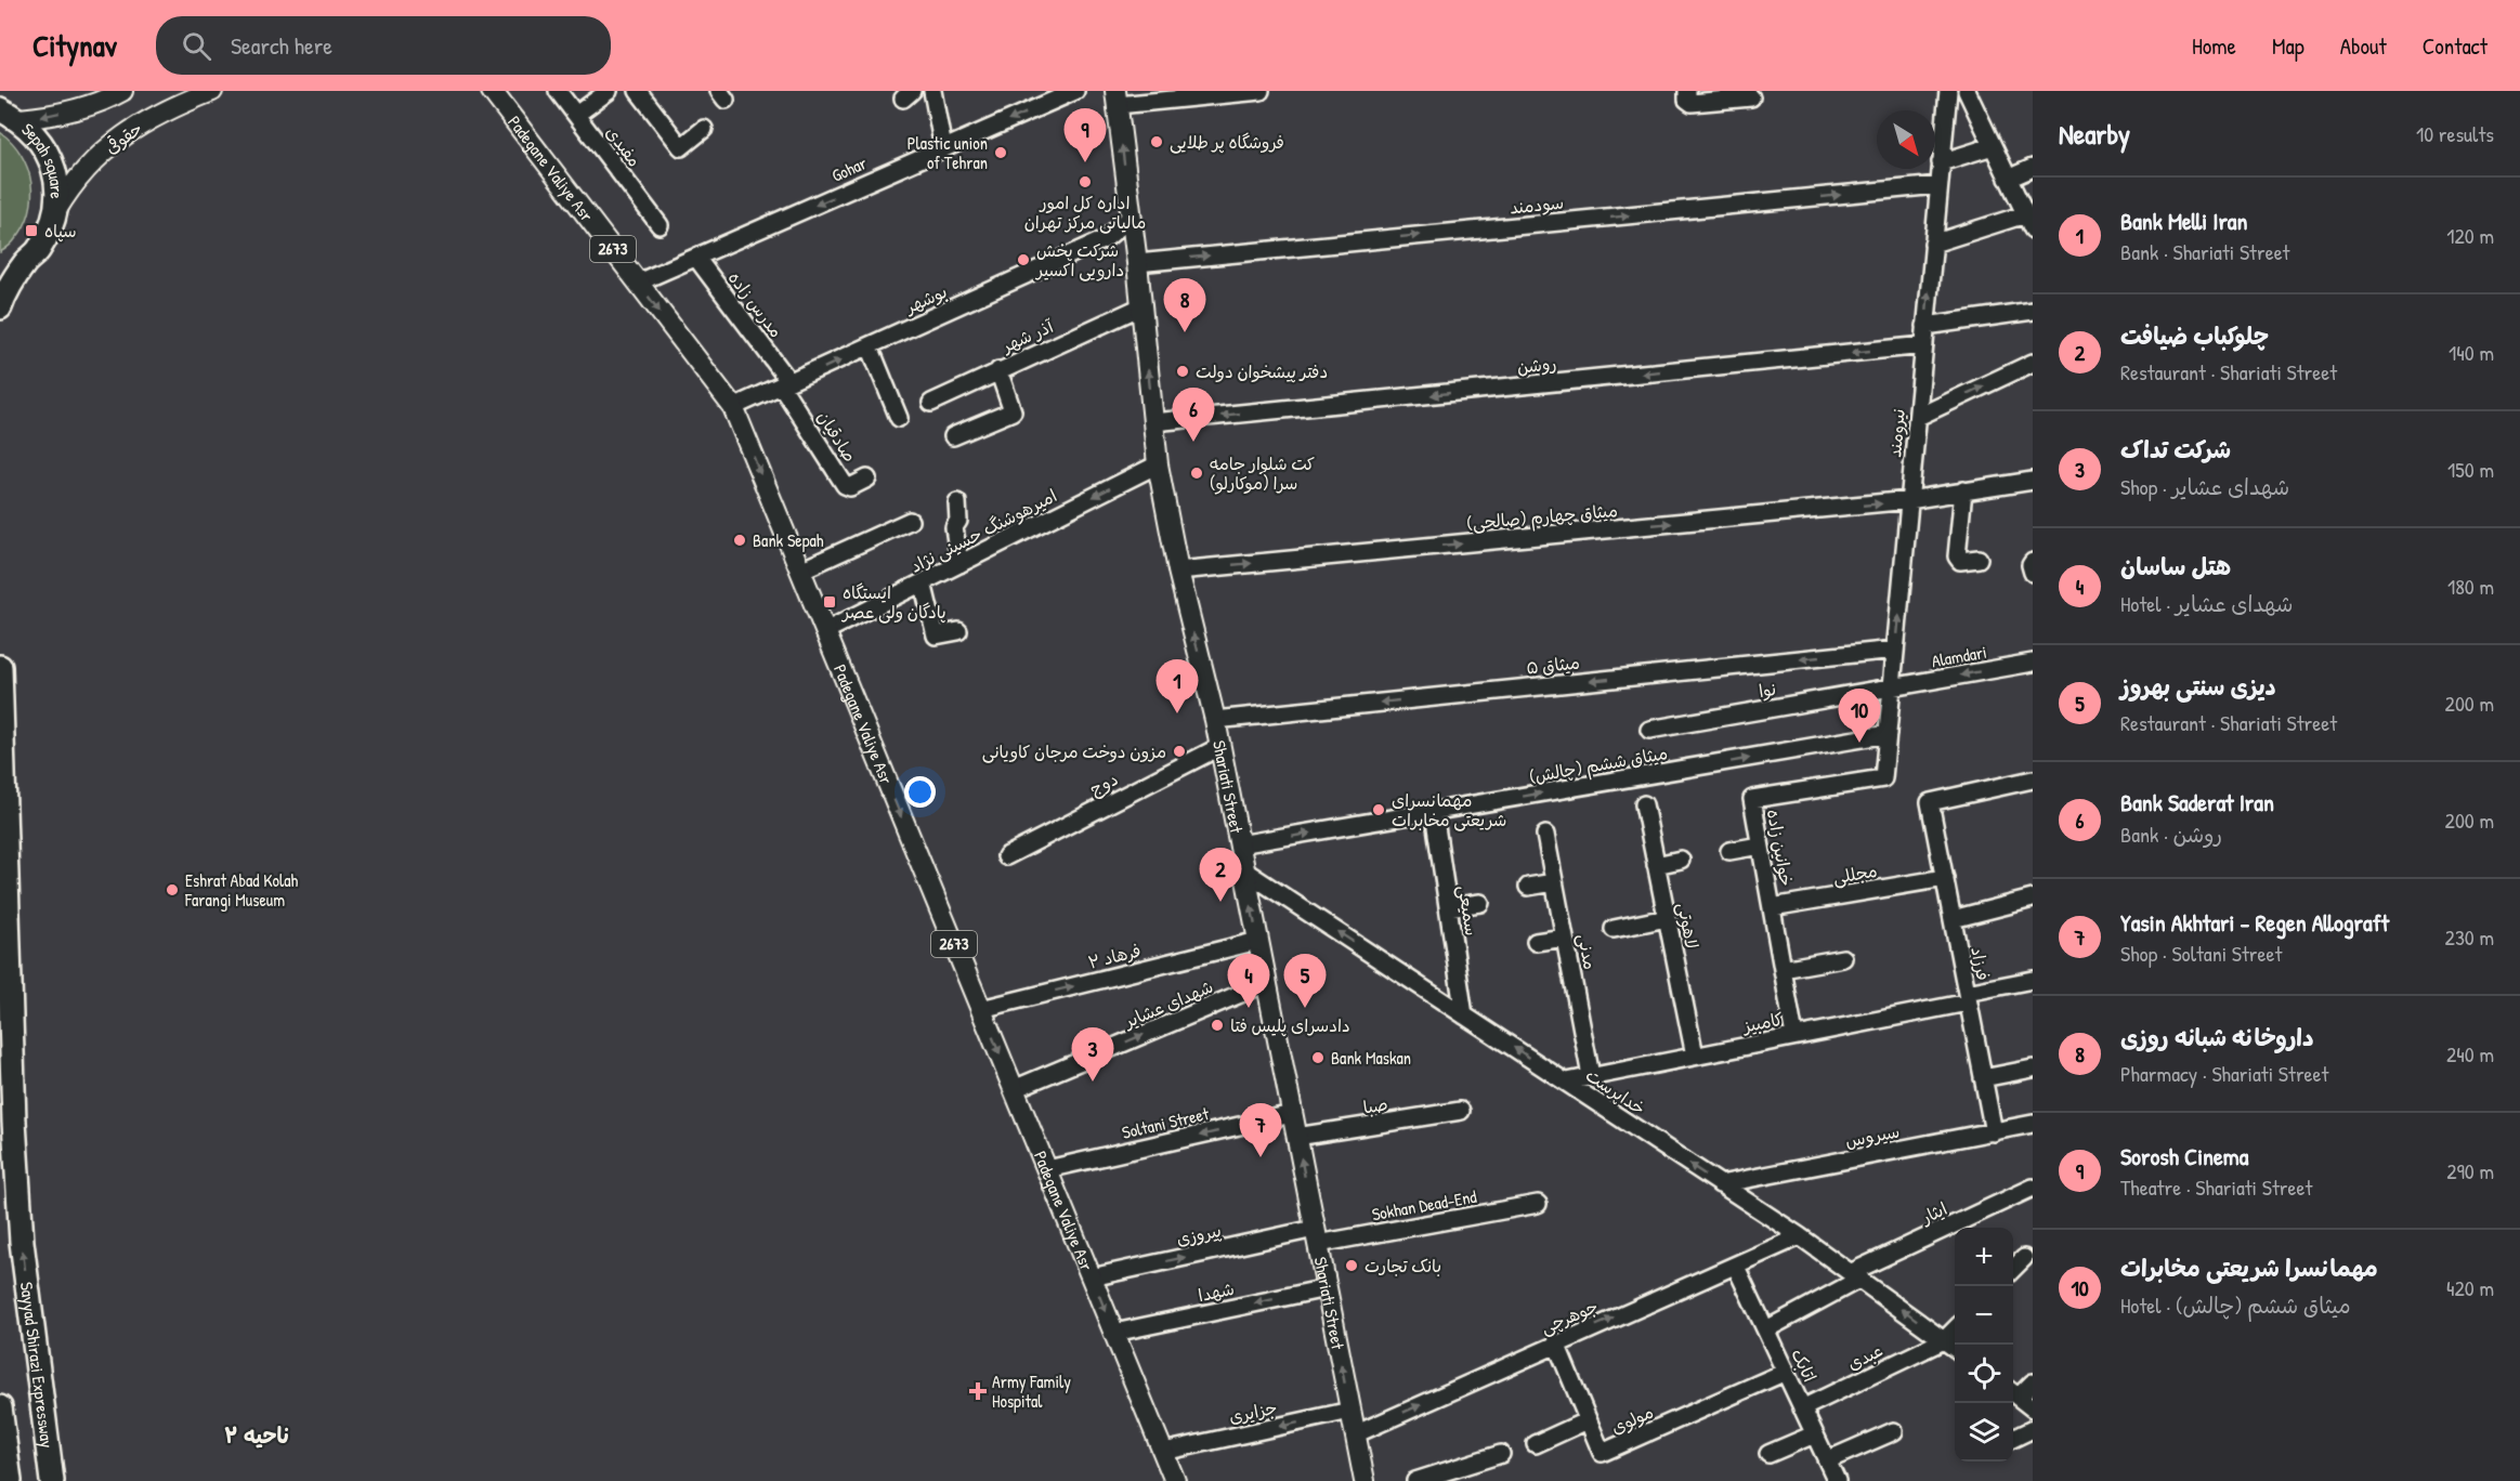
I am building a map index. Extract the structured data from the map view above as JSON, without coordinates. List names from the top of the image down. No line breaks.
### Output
{"streets":{"highway":["Sepah square","Sayyad Shirazi Expressway"],"main road":["حقوقی","Padegane Valiye Asr","2673","Shariati Street"],"street":["مفیدی","Gohar","سودمند","بوشهر","مدرس زاده","آذر شهر","روشن","نیرومند","صادقیان","میثاق چهارم (صالحی)","امیرهوشنگ حسینی نژاد","Alamdari","میثاق ۵","نوا","میثاق ششم (چالش)","دوج","خوانین زاده","مجللی","سمیعی","لاهوتی","مدنی","فرهاد ۲","فرزاد","شهدای عشایر","کامبیز","خداپرست","صبا","Soltani Street","سیروس","Sokhan Dead-End","ایثار","پیروزی","شهدا","جوهرچی","عبدی","اتابک","جزایری","مولوی"]},"crossings":[["حقوقی","Sepah square"],["Padegane Valiye Asr","Gohar"],["Padegane Valiye Asr","بوشهر"],["Padegane Valiye Asr","امیرهوشنگ حسینی نژاد"],["Padegane Valiye Asr","فرهاد ۲"],["Padegane Valiye Asr","شهدای عشایر"],["Padegane Valiye Asr","Soltani Street"],["Padegane Valiye Asr","پیروزی"],["Padegane Valiye Asr","شهدا"],["Padegane Valiye Asr","جزایری"],["Gohar","مدرس زاده"],["سودمند","نیرومند"],["سودمند","Shariati Street"],["بوشهر","مدرس زاده"],["بوشهر","صادقیان"],["بوشهر","Shariati Street"],["مدرس زاده","صادقیان"],["آذر شهر","Shariati Street"],["روشن","نیرومند"],["روشن","Shariati Street"],["نیرومند","میثاق چهارم (صالحی)"],["نیرومند","Alamdari"],["نیرومند","میثاق ۵"],["نیرومند","نوا"],["نیرومند","میثاق ششم (چالش)"],["نیرومند","خوانین زاده"],["میثاق چهارم (صالحی)","Shariati Street"],["امیرهوشنگ حسینی نژاد","Shariati Street"],["Alamdari","نوا"],["میثاق ۵","Shariati Street"],["میثاق ششم (چالش)","Shariati Street"],["میثاق ششم (چالش)","سمیعی"],["دوج","Shariati Street"],["Shariati Street","فرهاد ۲"],["Shariati Street","شهدای عشایر"],["Shariati Street","خداپرست"],["Shariati Street","صبا"],["Shariati Street","Soltani Street"],["Shariati Street","Sokhan Dead-End"],["Shariati Street","پیروزی"],["Shariati Street","شهدا"],["Shariati Street","جوهرچی"],["Shariati Street","جزایری"],["خوانین زاده","مجللی"],["خوانین زاده","کامبیز"],["مجللی","فرزاد"],["سمیعی","خداپرست"],["لاهوتی","کامبیز"],["مدنی","کامبیز"],["فرزاد","کامبیز"],["فرزاد","سیروس"],["کامبیز","خداپرست"],["خداپرست","سیروس"],["خداپرست","ایثار"],["خداپرست","جوهرچی"],["خداپرست","عبدی"],["Sokhan Dead-End","پیروزی"],["ایثار","اتابک"],["جوهرچی","اتابک"],["جوهرچی","مولوی"],["عبدی","اتابک"],["اتابک","مولوی"]],"one_way":["Padegane Valiye Asr","Gohar","سودمند","روشن","میثاق چهارم (صالحی)","امیرهوشنگ حسینی نژاد","Alamdari","میثاق ۵","Shariati Street","فرهاد ۲","شهدای عشایر","خداپرست","Soltani Street","پیروزی","شهدا","Sayyad Shirazi Expressway","جزایری"],"districts":["ناحیه ۲"],"places":{"other":["فروشگاه پر طلایی","Plastic union of Tehran","اداره کل امور مالیاتی مرکز تهران","شرکت پخش دارویی اکسیر","دفتر پیشخوان دولت","کت شلوار جامه سرا (موکارلو)","Bank Sepah","مزون دوخت مرجان کاویانی","مهمانسرای شریعتی مخابرات","Eshrat Abad Kolah Farangi Museum","دادسرای پلیس فتا","Bank Maskan","بانک تجارت"],"transit":["سپاه","ایستگاه پادگان ولی عصر"],"health":["Army Family Hospital"]},"north":"bottom right","page":{"header":"Citynav","search":"Search here","nav":["Home","Map","About","Contact"],"heading":["Nearby","10 results"],"pins":["9","8","6","1","10","2","4","5","3","7"],"list":[{"mark":"1","name":"Bank Melli Iran","note":"Bank · Shariati Street","value":"120 m"},{"mark":"2","name":"چلوکباب ضیافت","note":"Restaurant · Shariati Street","value":"140 m"},{"mark":"3","name":"شرکت تداک","note":"Shop · شهدای عشایر","value":"150 m"},{"mark":"4","name":"هتل ساسان","note":"Hotel · شهدای عشایر","value":"180 m"},{"mark":"5","name":"دیزی سنتی بهروز","note":"Restaurant · Shariati Street","value":"200 m"},{"mark":"6","name":"Bank Saderat Iran","note":"Bank · روشن","value":"200 m"},{"mark":"7","name":"Yasin Akhtari - Regen Allograft","note":"Shop · Soltani Street","value":"230 m"},{"mark":"8","name":"داروخانه شبانه روزی","note":"Pharmacy · Shariati Street","value":"240 m"},{"mark":"9","name":"Sorosh Cinema","note":"Theatre · Shariati Street","value":"290 m"},{"mark":"10","name":"مهمانسرا شریعتی مخابرات","note":"Hotel · میثاق ششم (چالش)","value":"420 m"}],"map_buttons":["+","−"]}}
